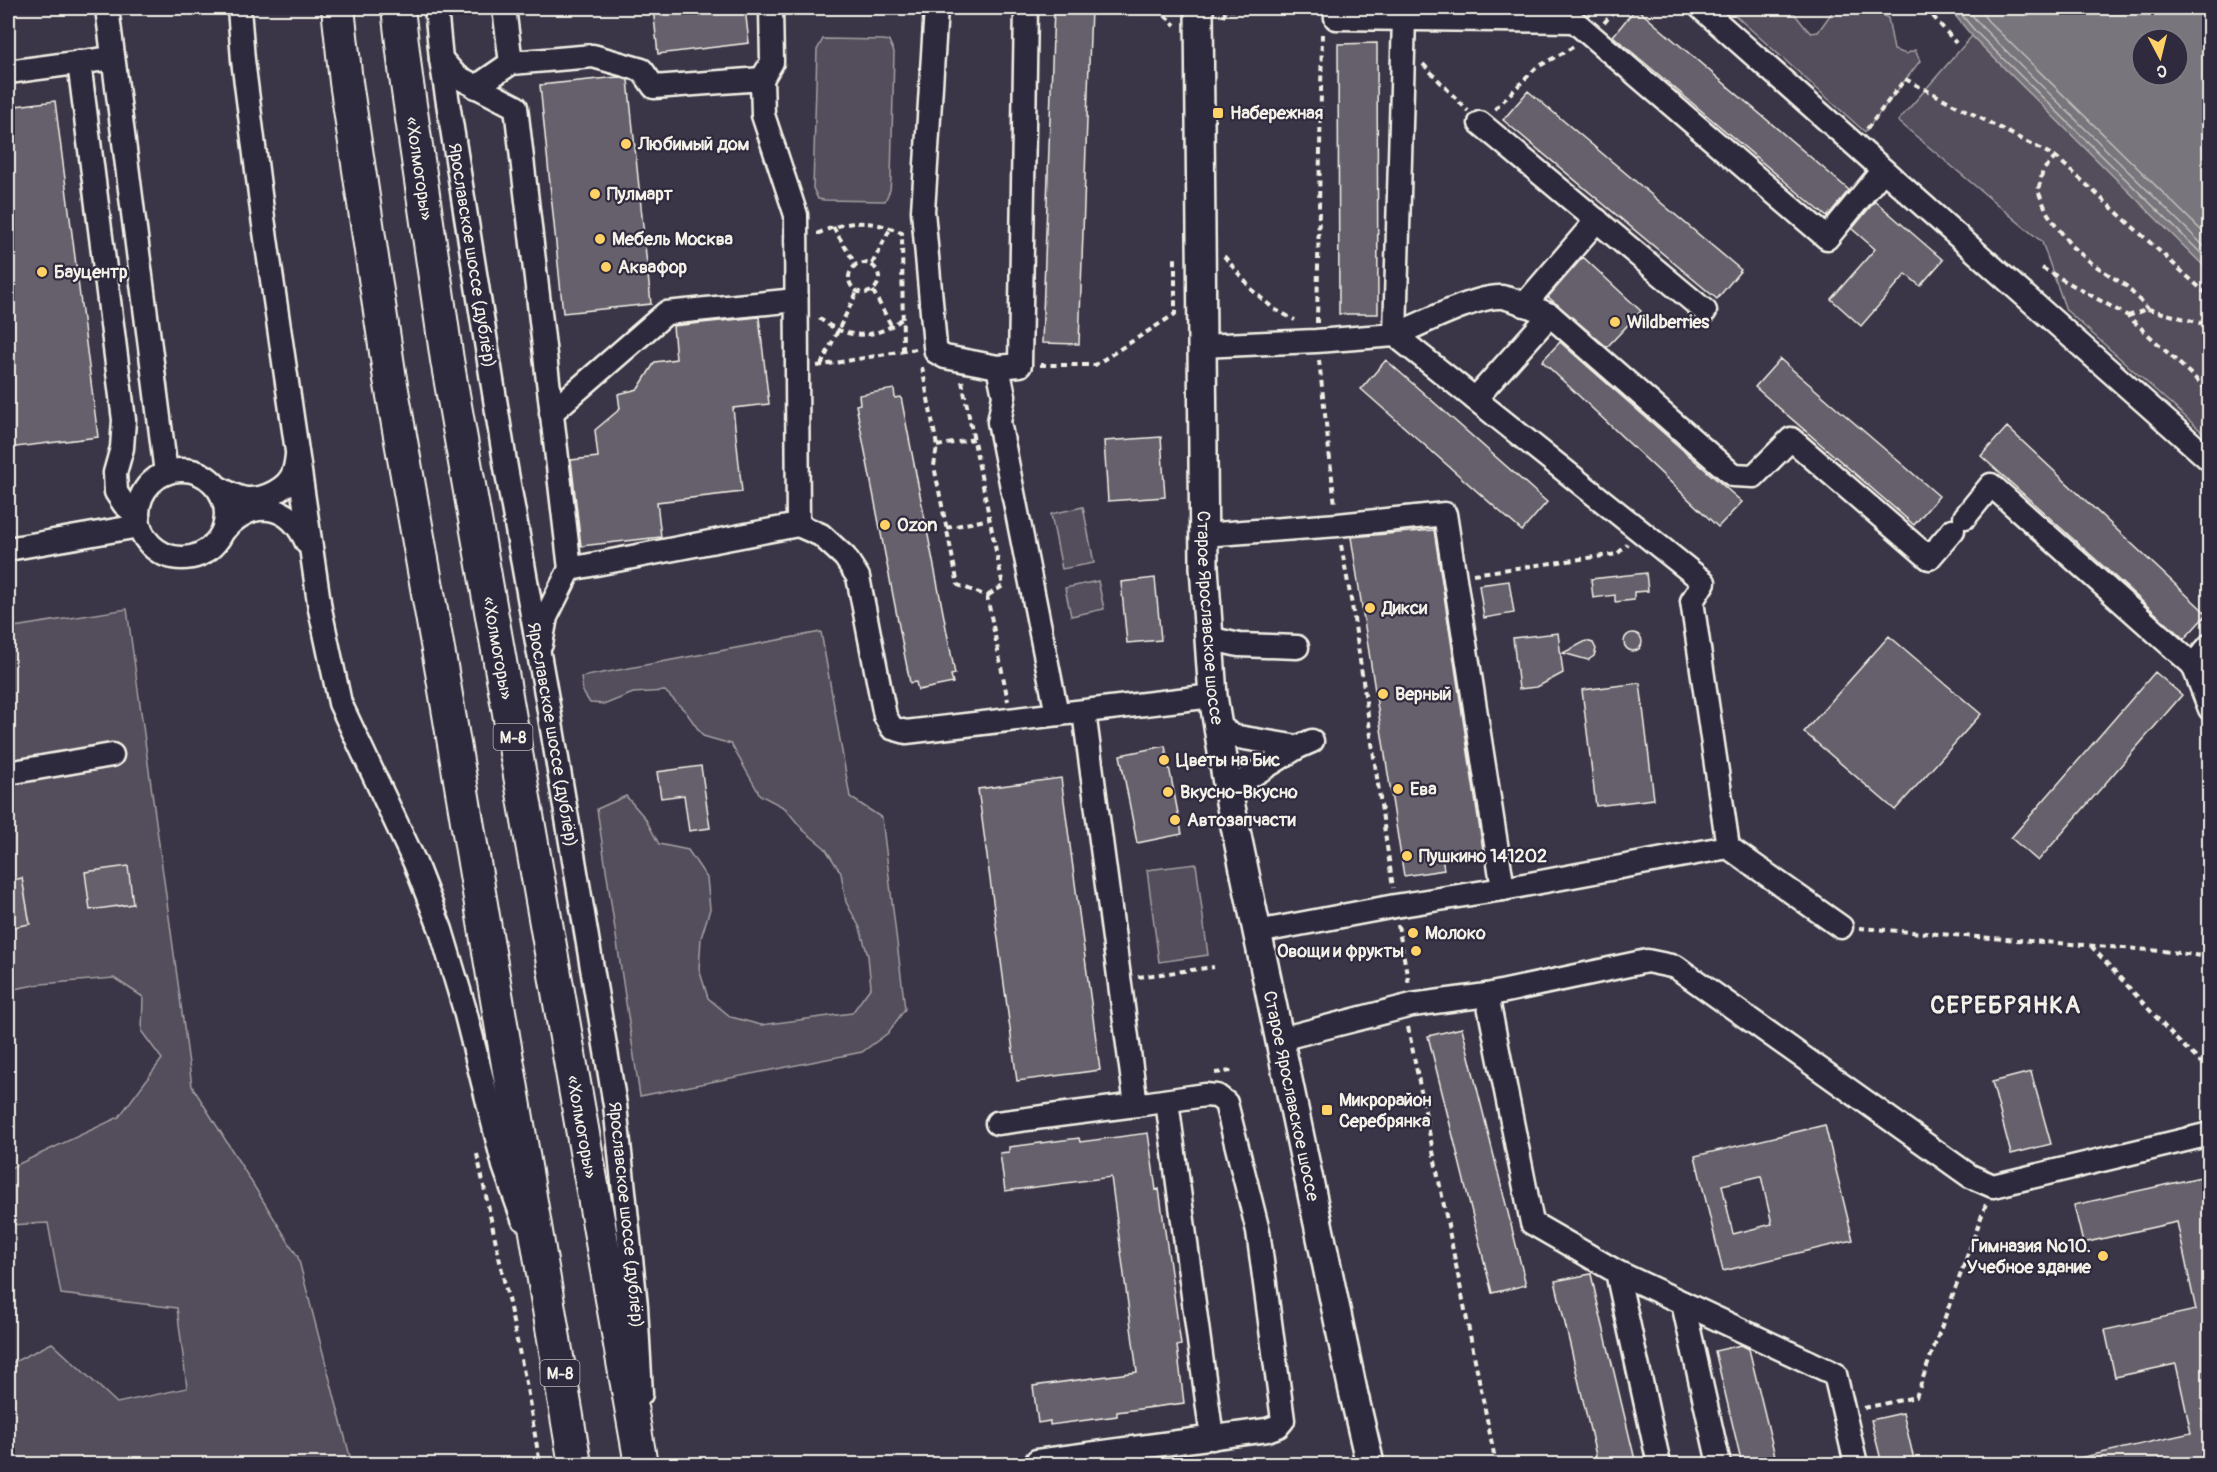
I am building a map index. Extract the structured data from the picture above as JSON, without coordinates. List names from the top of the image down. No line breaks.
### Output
{"streets":{"highway":["«Холмогоры»","М-8"],"main road":["Старое Ярославское шоссе"],"street":["Ярославское шоссе (дублёр)"]},"crossings":[["«Холмогоры»","Ярославское шоссе (дублёр)"]],"districts":["СЕРЕБРЯНКА"],"places":{"transit":["Набережная","Микрорайон Серебрянка"],"other":["Любимый дом","Пулмарт","Мебель Москва","Аквафор","Бауцентр","Wildberries","Ozon","Дикси","Верный","Цветы на Бис","Ева","Вкусно-Вкусно","Автозапчасти","Пушкино 141202","Молоко","Овощи и фрукты","Гимназия №10. Учебное здание"]},"north":"bottom"}
